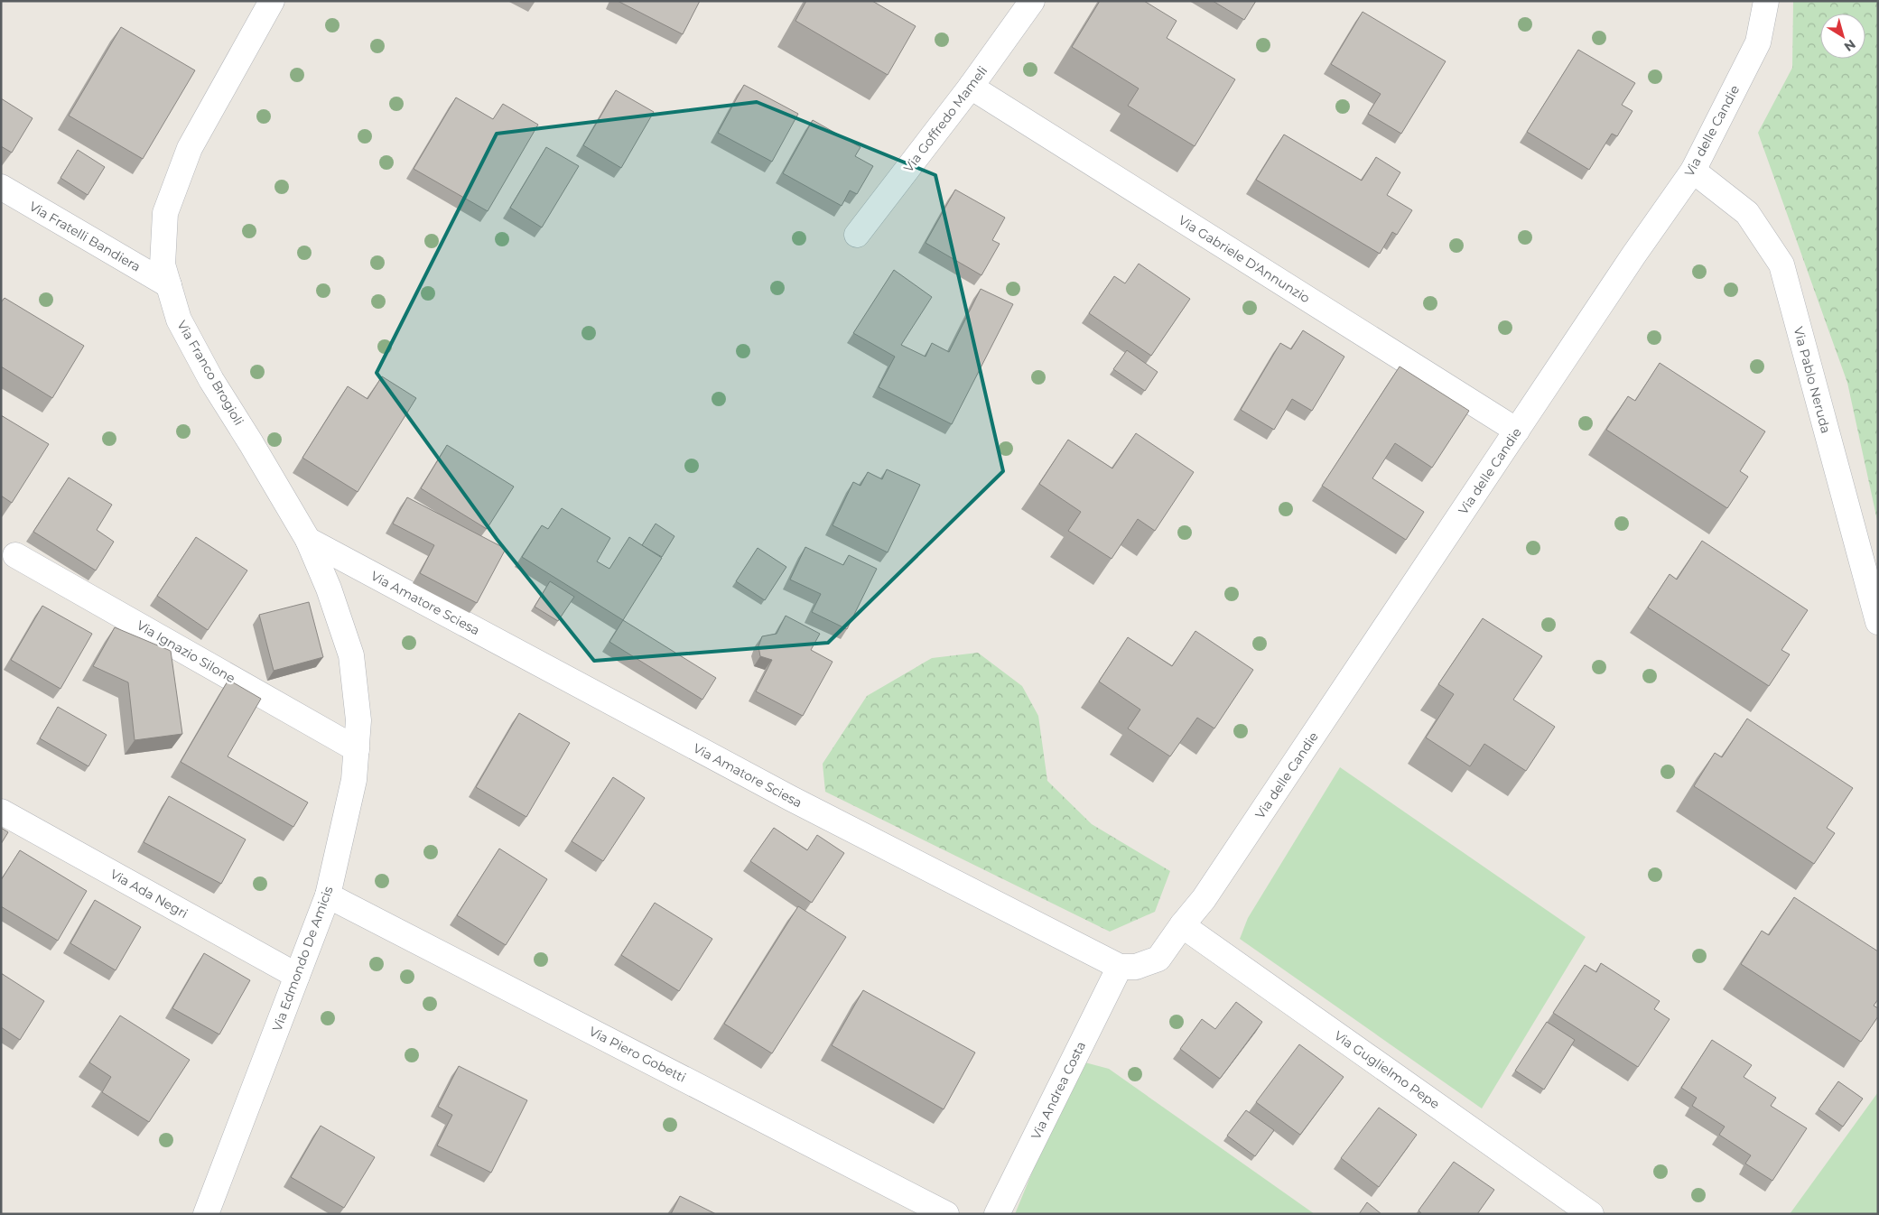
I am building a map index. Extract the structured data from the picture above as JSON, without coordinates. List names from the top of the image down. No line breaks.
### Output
{"streets":{"street":["Via Goffredo Mameli","Via delle Candie","Via Fratelli Bandiera","Via Gabriele D'Annunzio","Via Franco Brogioli","Via Pablo Neruda","Via Amatore Sciesa","Via Ignazio Silone","Via Ada Negri","Via Edmondo De Amicis","Via Piero Gobetti","Via Guglielmo Pepe","Via Andrea Costa"]},"crossings":[["Via Goffredo Mameli","Via Gabriele D'Annunzio"],["Via delle Candie","Via Gabriele D'Annunzio"],["Via delle Candie","Via Pablo Neruda"],["Via delle Candie","Via Guglielmo Pepe"],["Via Fratelli Bandiera","Via Franco Brogioli"],["Via Franco Brogioli","Via Amatore Sciesa"],["Via Franco Brogioli","Via Edmondo De Amicis"],["Via Amatore Sciesa","Via Andrea Costa"],["Via Ignazio Silone","Via Edmondo De Amicis"],["Via Ada Negri","Via Edmondo De Amicis"],["Via Edmondo De Amicis","Via Piero Gobetti"]],"north":"bottom right"}
